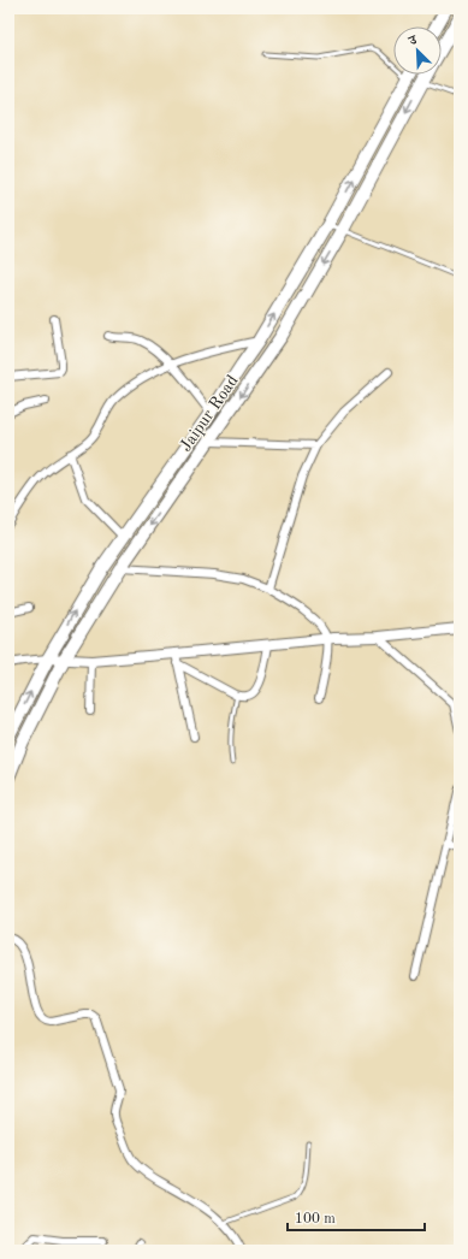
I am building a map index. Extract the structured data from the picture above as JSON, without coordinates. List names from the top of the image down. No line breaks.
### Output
{"streets":{"main road":["Jaipur Road"]},"scale_bar":"100 m","north":"top left"}
